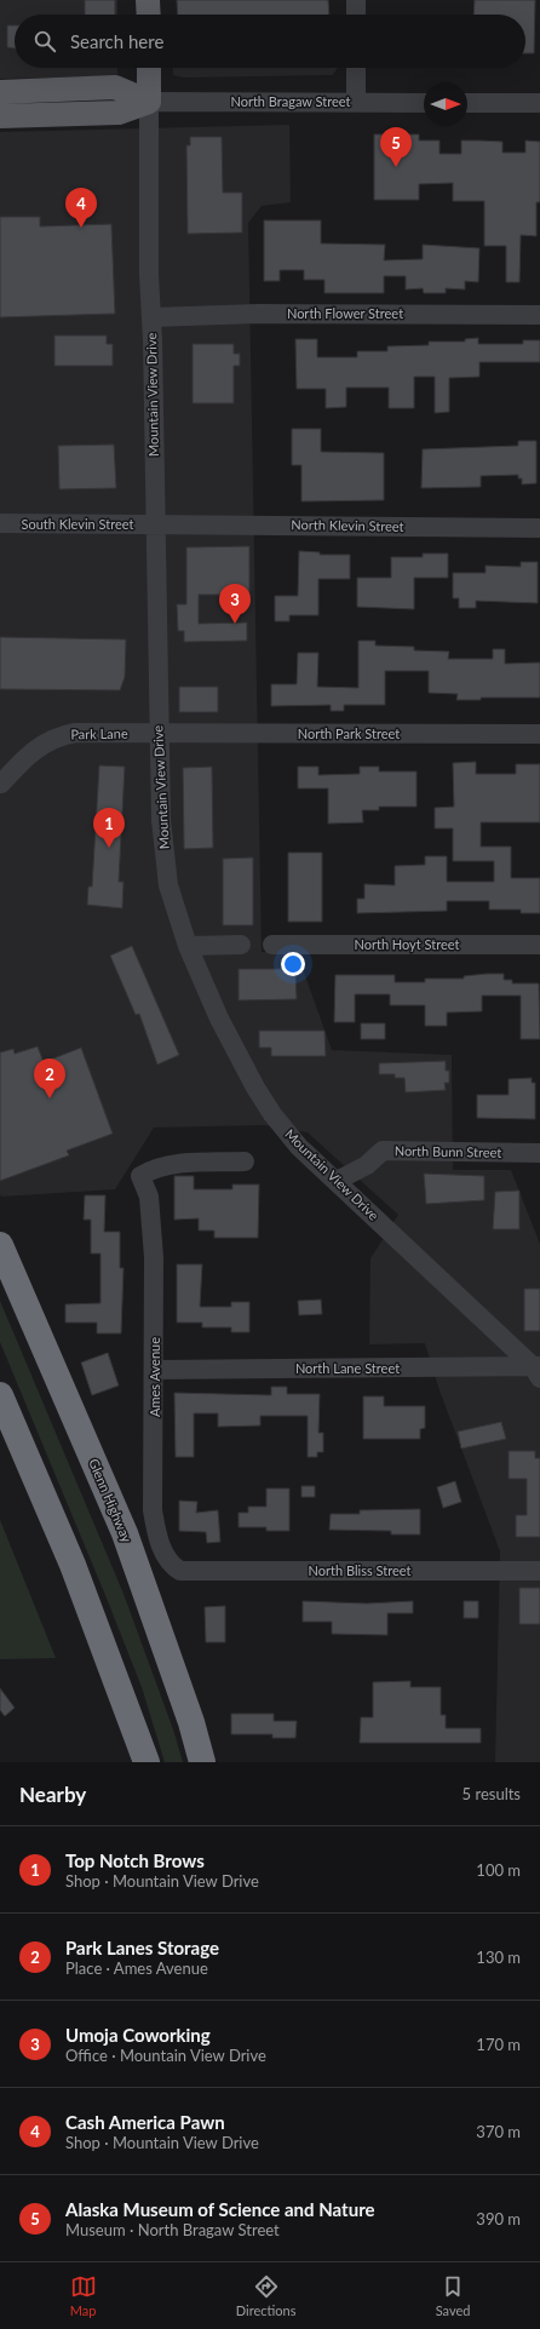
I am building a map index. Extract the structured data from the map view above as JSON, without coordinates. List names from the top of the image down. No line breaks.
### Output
{"streets":{"highway":["Glenn Highway"],"main road":["Mountain View Drive"],"street":["North Bragaw Street","North Flower Street","South Klevin Street","North Klevin Street","Park Lane","North Park Street","North Hoyt Street","North Bunn Street","North Lane Street","Ames Avenue","North Bliss Street"]},"crossings":[["North Bragaw Street","Mountain View Drive"],["North Flower Street","Mountain View Drive"],["Mountain View Drive","South Klevin Street"],["Mountain View Drive","North Klevin Street"],["Mountain View Drive","Park Lane"],["Mountain View Drive","North Park Street"],["Mountain View Drive","North Bunn Street"],["Mountain View Drive","North Lane Street"],["South Klevin Street","North Klevin Street"],["Park Lane","North Park Street"],["North Lane Street","Ames Avenue"],["Ames Avenue","North Bliss Street"]],"north":"right","page":{"search":"Search here","pins":["5","4","3","1","2"],"heading":["Nearby","5 results"],"list":[{"mark":"1","name":"Top Notch Brows","note":"Shop · Mountain View Drive","value":"100 m"},{"mark":"2","name":"Park Lanes Storage","note":"Place · Ames Avenue","value":"130 m"},{"mark":"3","name":"Umoja Coworking","note":"Office · Mountain View Drive","value":"170 m"},{"mark":"4","name":"Cash America Pawn","note":"Shop · Mountain View Drive","value":"370 m"},{"mark":"5","name":"Alaska Museum of Science and Nature","note":"Museum · North Bragaw Street","value":"390 m"}],"nav":["Map","Directions","Saved"]}}
